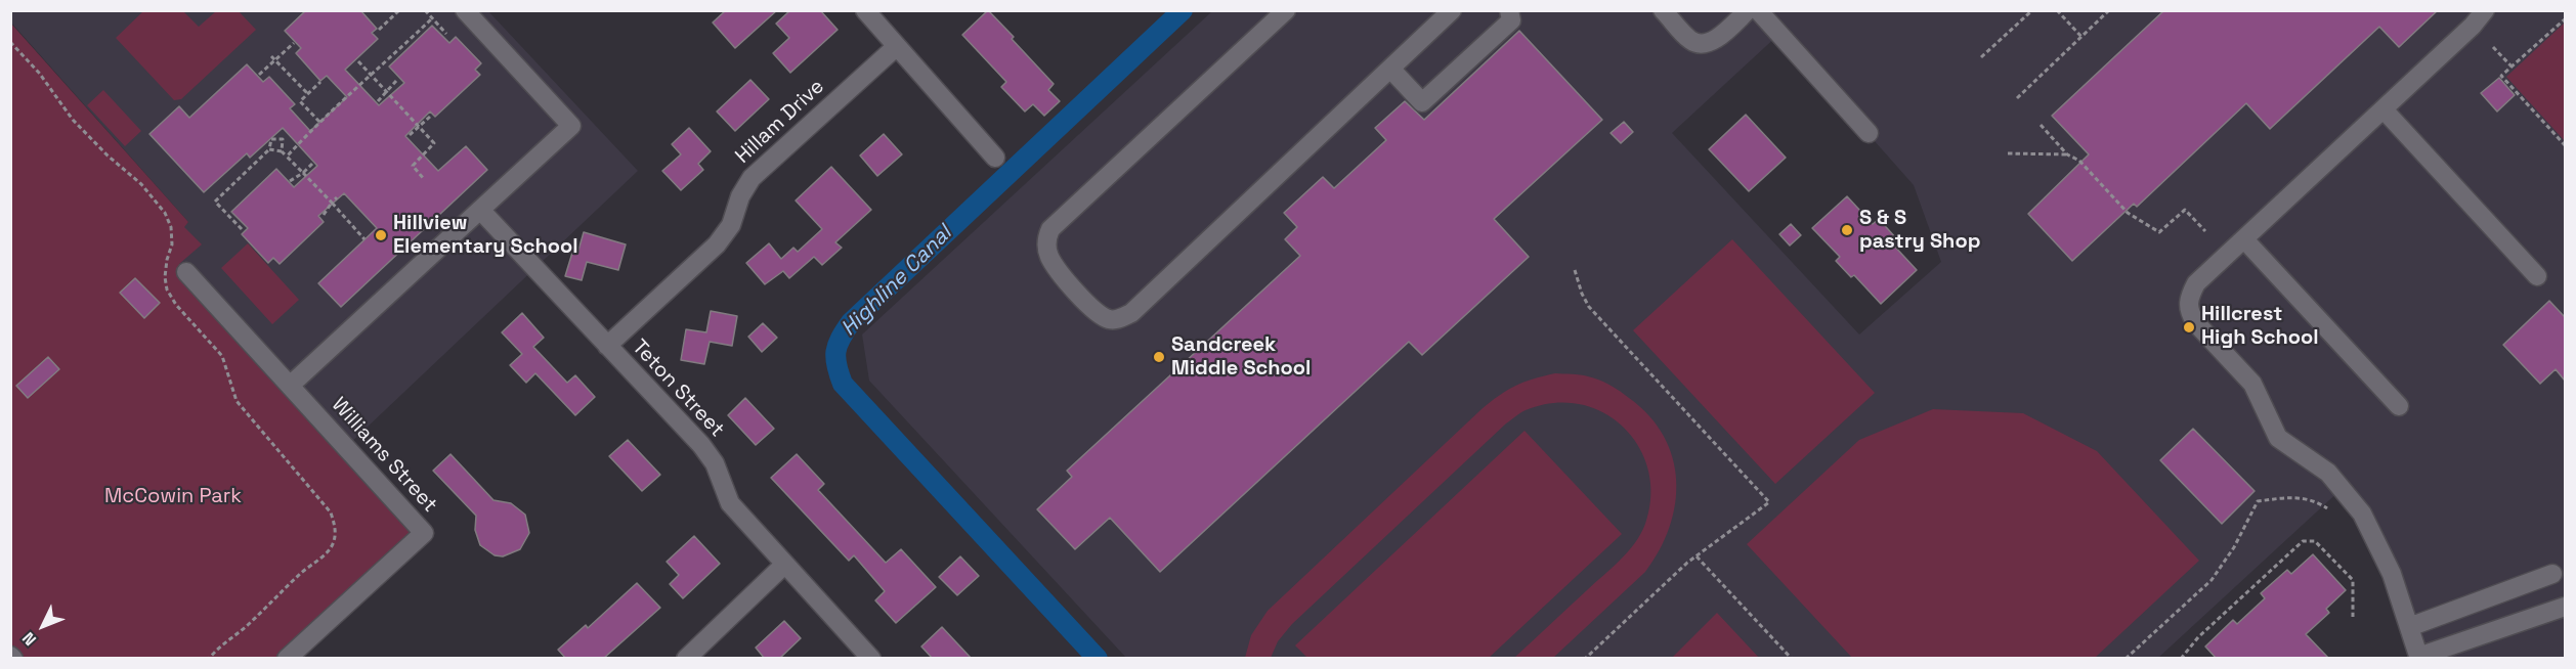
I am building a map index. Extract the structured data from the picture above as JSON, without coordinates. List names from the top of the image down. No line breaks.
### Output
{"streets":{"street":["Hillam Drive","Teton Street","Williams Street"]},"crossings":[["Hillam Drive","Teton Street"]],"water":["Highline Canal"],"parks":["McCowin Park"],"places":["S & S pastry Shop","Hillview Elementary School","Hillcrest High School","Sandcreek Middle School"],"north":"bottom left"}
